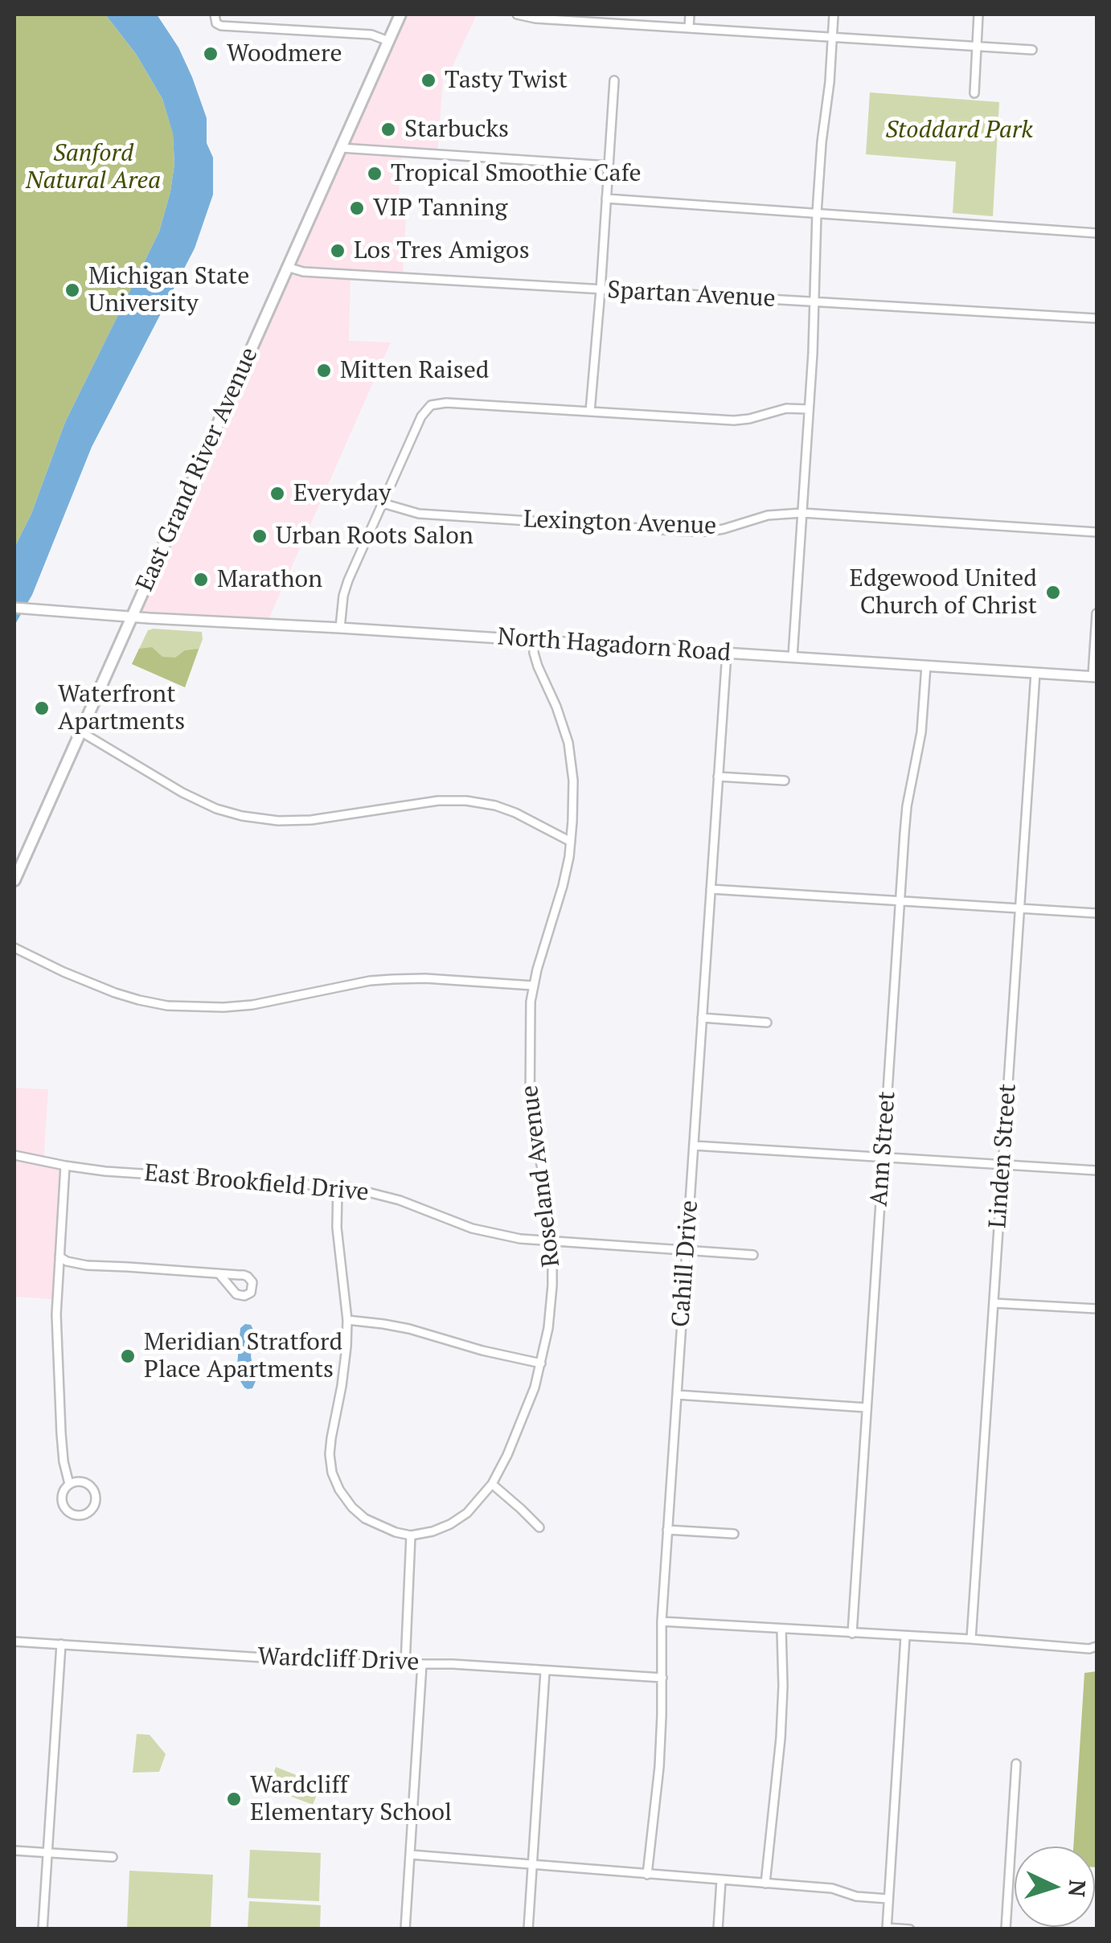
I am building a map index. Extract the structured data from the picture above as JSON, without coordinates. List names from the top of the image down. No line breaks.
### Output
{"streets":{"main road":["East Grand River Avenue"],"street":["Spartan Avenue","Lexington Avenue","North Hagadorn Road","Ann Street","Linden Street","Roseland Avenue","East Brookfield Drive","Cahill Drive","Wardcliff Drive"]},"crossings":[["Spartan Avenue","East Grand River Avenue"],["East Grand River Avenue","North Hagadorn Road"],["North Hagadorn Road","Ann Street"],["North Hagadorn Road","Linden Street"],["North Hagadorn Road","Roseland Avenue"],["North Hagadorn Road","Cahill Drive"],["Roseland Avenue","East Brookfield Drive"],["East Brookfield Drive","Cahill Drive"],["Cahill Drive","Wardcliff Drive"]],"parks":["Stoddard Park","Sanford Natural Area"],"places":["Woodmere","Tasty Twist","Starbucks","Tropical Smoothie Cafe","VIP Tanning","Los Tres Amigos","Michigan State University","Mitten Raised","Everyday","Urban Roots Salon","Marathon","Edgewood United Church of Christ","Waterfront Apartments","Meridian Stratford Place Apartments","Wardcliff Elementary School"],"north":"right"}
